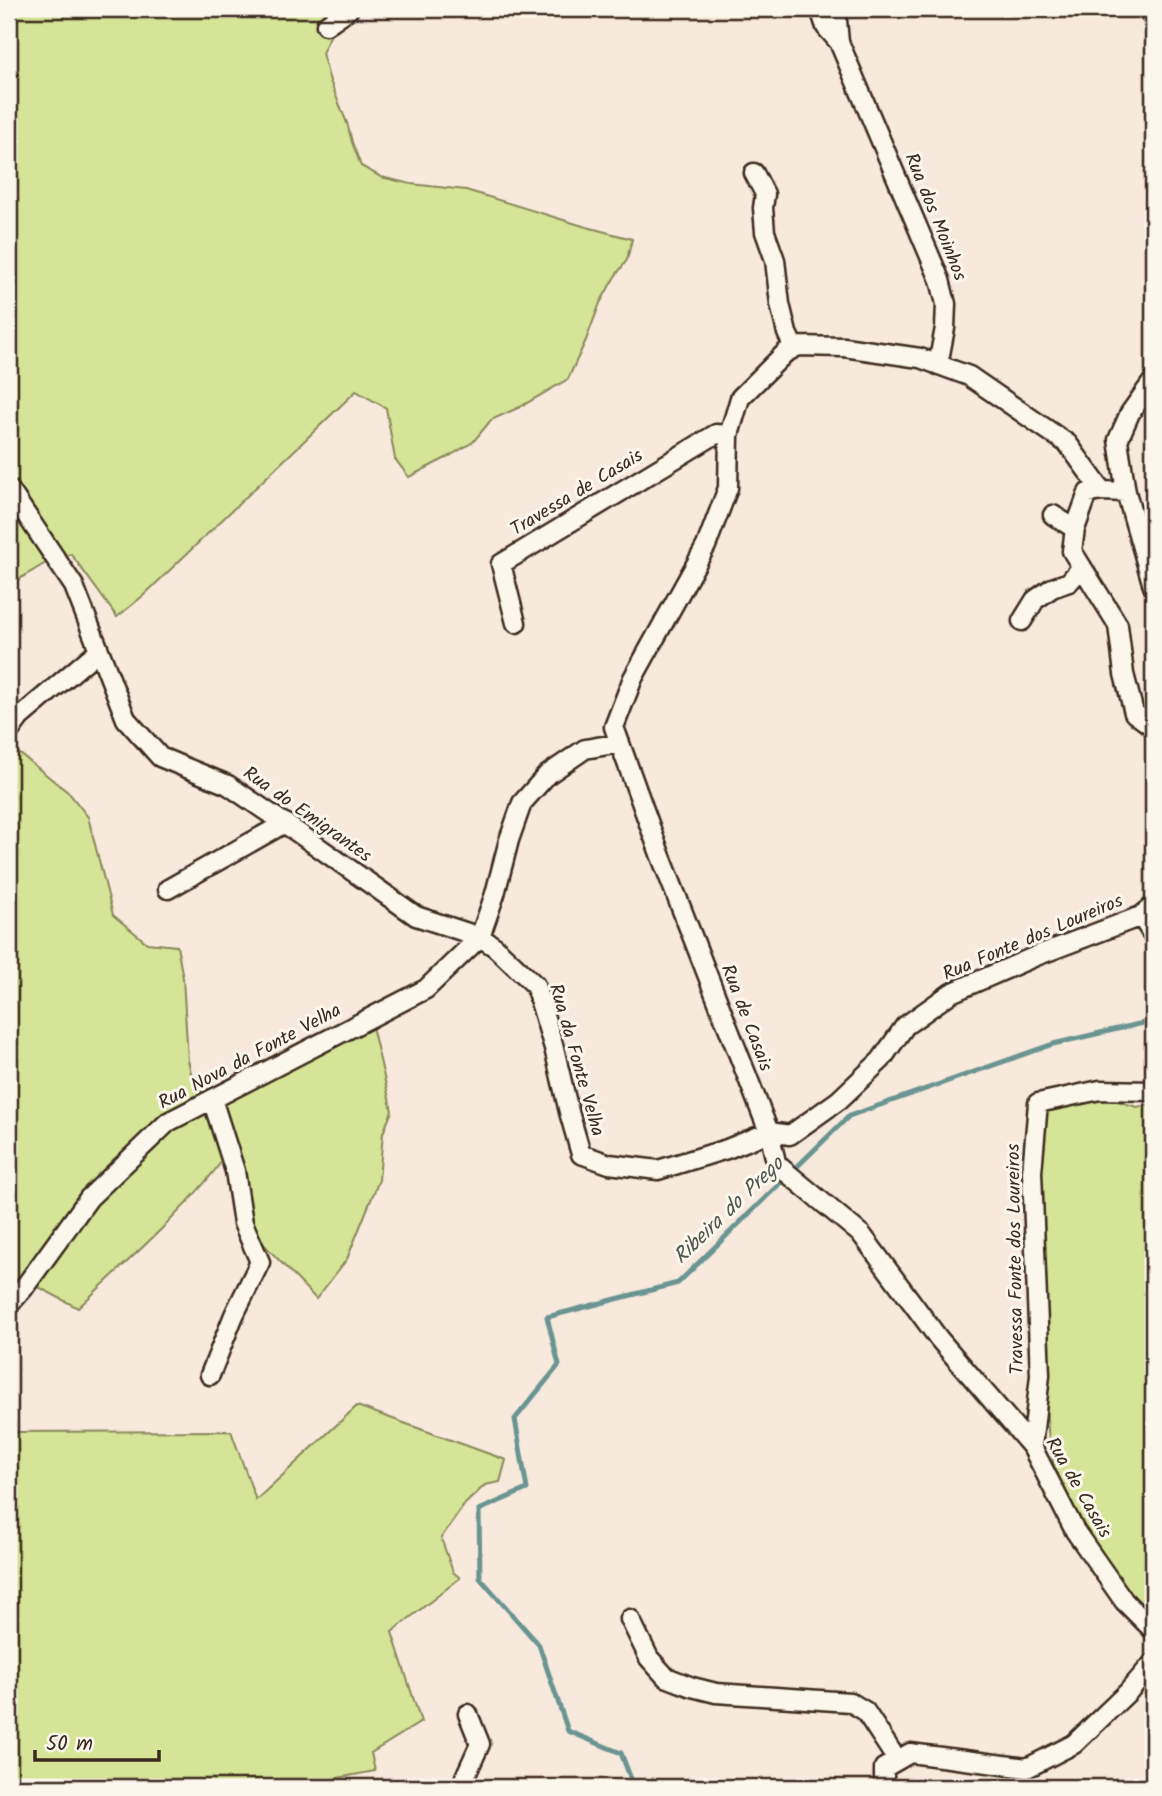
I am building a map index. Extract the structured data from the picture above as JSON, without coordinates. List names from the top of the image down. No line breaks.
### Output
{"streets":{"street":["Rua dos Moinhos","Travessa de Casais","Rua do Emigrantes","Rua Fonte dos Loureiros","Rua de Casais","Rua Nova da Fonte Velha","Rua da Fonte Velha","Travessa Fonte dos Loureiros"]},"crossings":[["Travessa de Casais","Rua de Casais"],["Rua do Emigrantes","Rua Nova da Fonte Velha"],["Rua do Emigrantes","Rua da Fonte Velha"],["Rua Fonte dos Loureiros","Rua de Casais"],["Rua Fonte dos Loureiros","Rua da Fonte Velha"],["Rua de Casais","Rua da Fonte Velha"],["Rua de Casais","Travessa Fonte dos Loureiros"],["Rua Nova da Fonte Velha","Rua da Fonte Velha"]],"water":["Ribeira do Prego"],"scale_bar":"50 m"}
